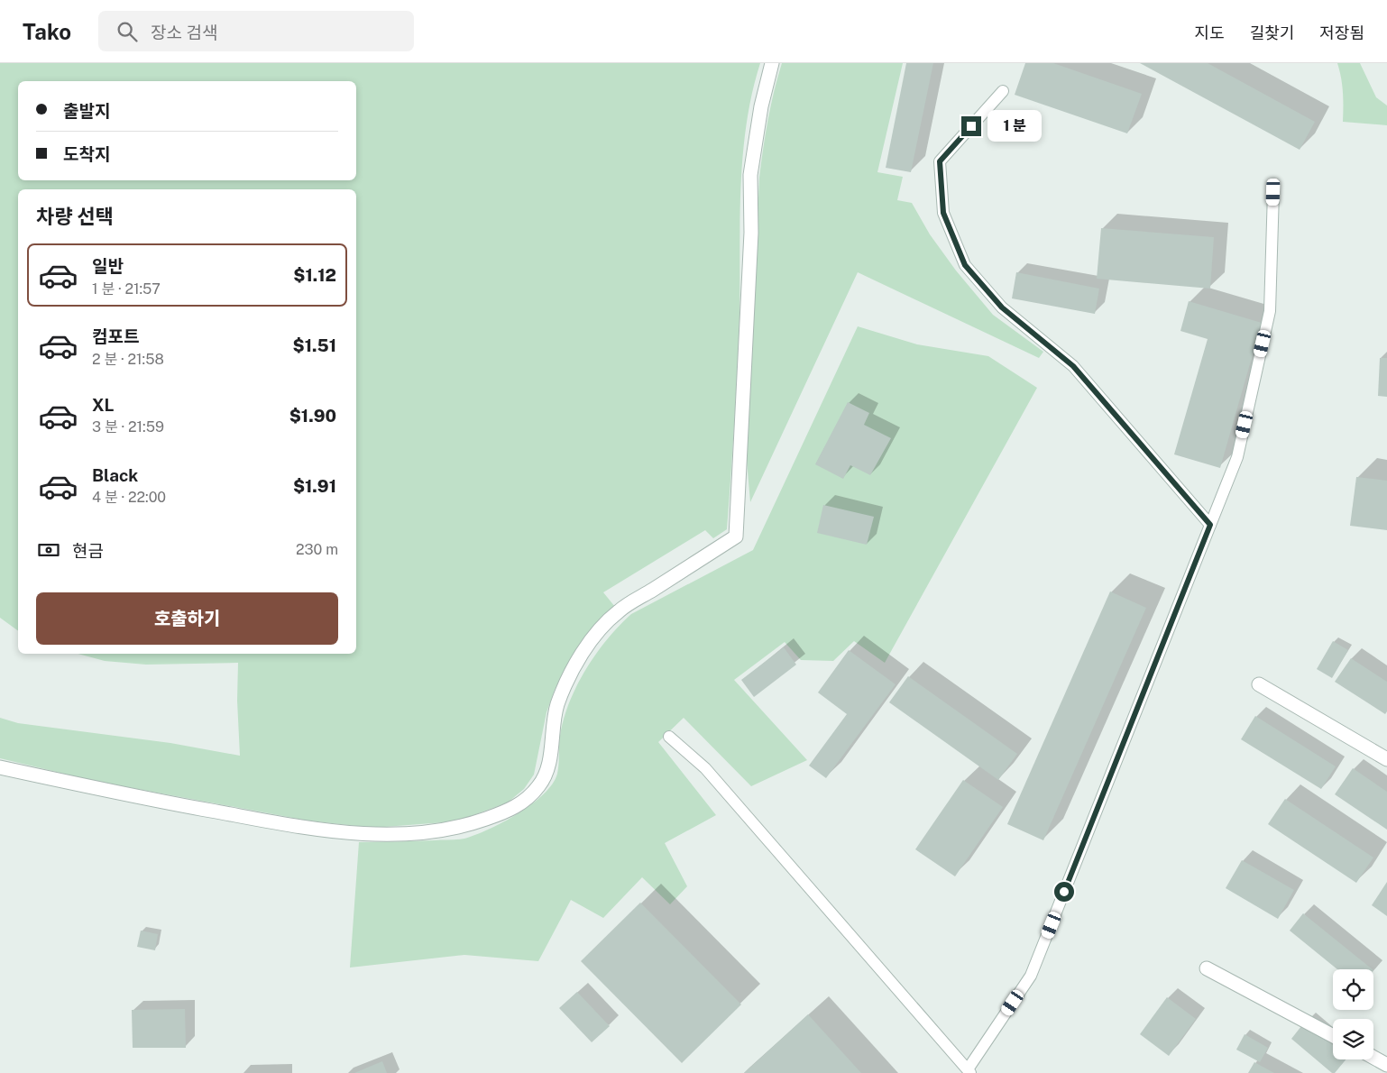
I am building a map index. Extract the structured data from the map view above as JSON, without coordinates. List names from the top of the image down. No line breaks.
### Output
{"page":{"header":"Tako","search":"장소 검색","nav":["지도","길찾기","저장됨"],"banner":["출발지","도착지"],"bubble":"1 분","heading":"차량 선택","list":[{"name":"일반","note":"1 분 · 21:57","value":"$1.12"},{"name":"컴포트","note":"2 분 · 21:58","value":"$1.51"},{"name":"XL","note":"3 분 · 21:59","value":"$1.90"},{"name":"Black","note":"4 분 · 22:00","value":"$1.91"}],"pay":["현금","230 m"],"buttons":"호출하기"}}
